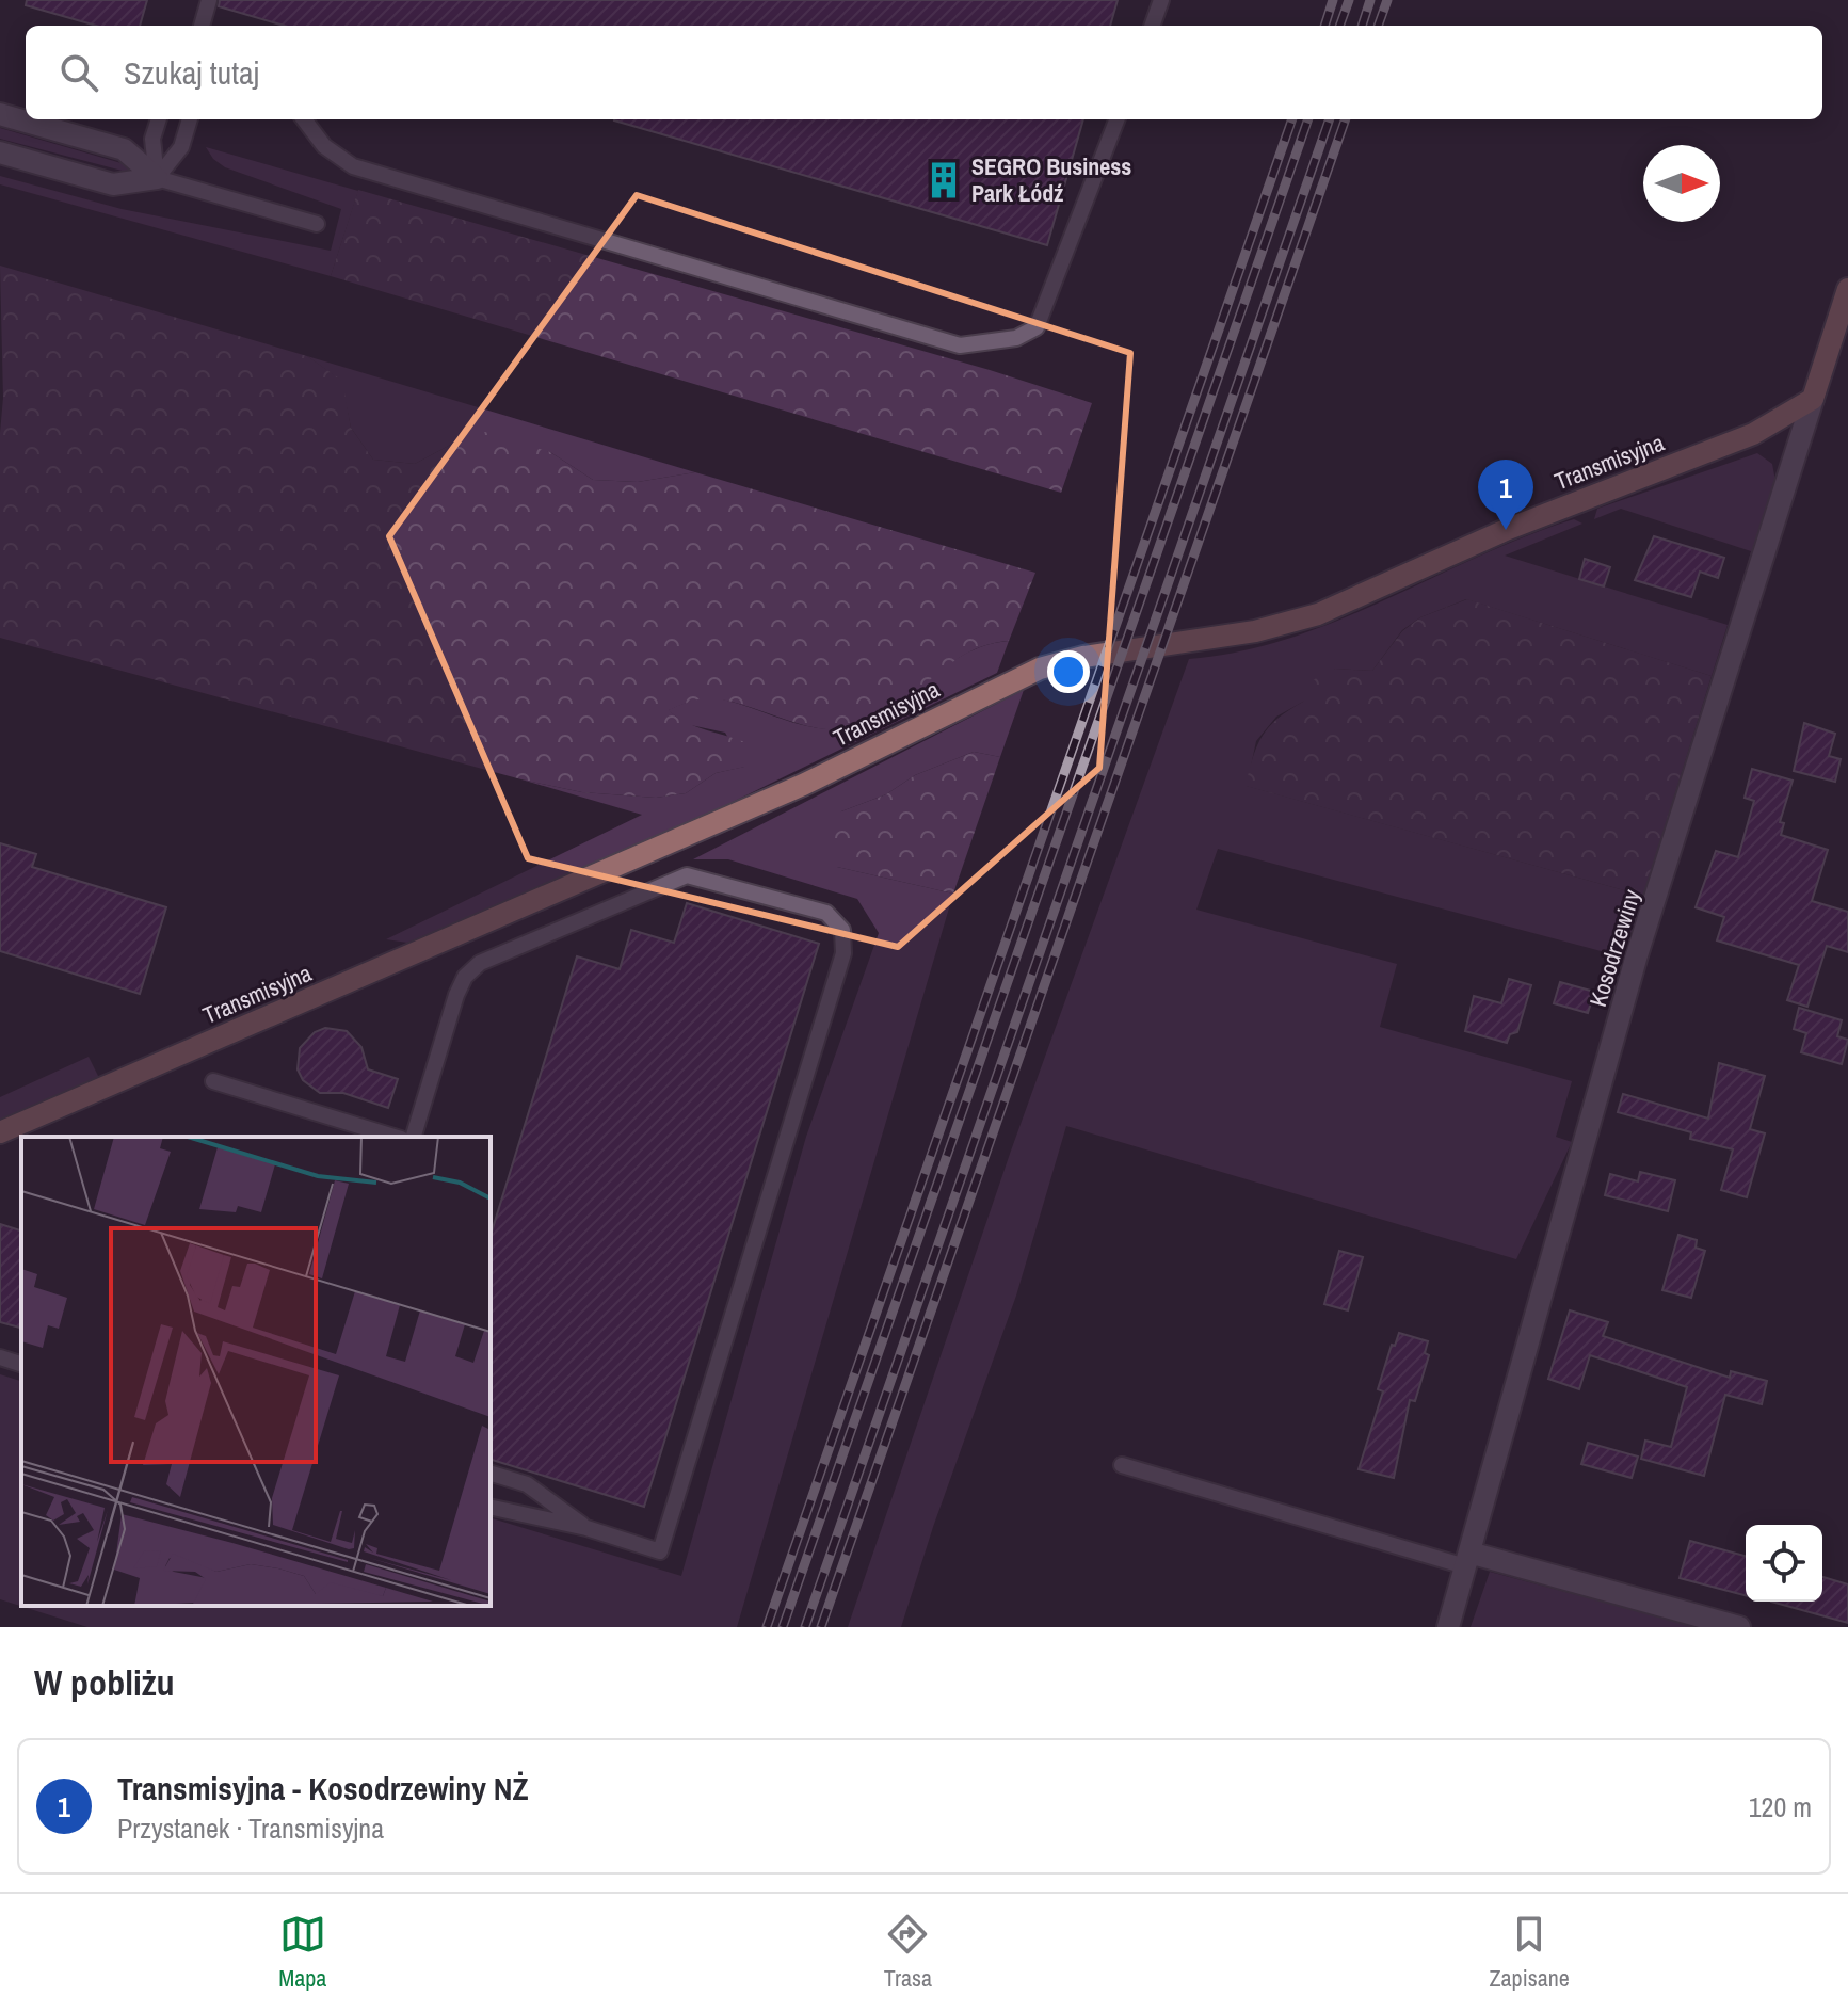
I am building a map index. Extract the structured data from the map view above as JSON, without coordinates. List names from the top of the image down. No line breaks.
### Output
{"streets":{"street":["Transmisyjna","Kosodrzewiny"]},"crossings":[["Transmisyjna","Kosodrzewiny"]],"places":{"building":["SEGRO Business Park Łódź"]},"north":"right","page":{"search":"Szukaj tutaj","pins":"1","heading":"W pobliżu","list":[{"mark":"1","name":"Transmisyjna - Kosodrzewiny NŻ","note":"Przystanek · Transmisyjna","value":"120 m"}],"nav":["Mapa","Trasa","Zapisane"]}}
